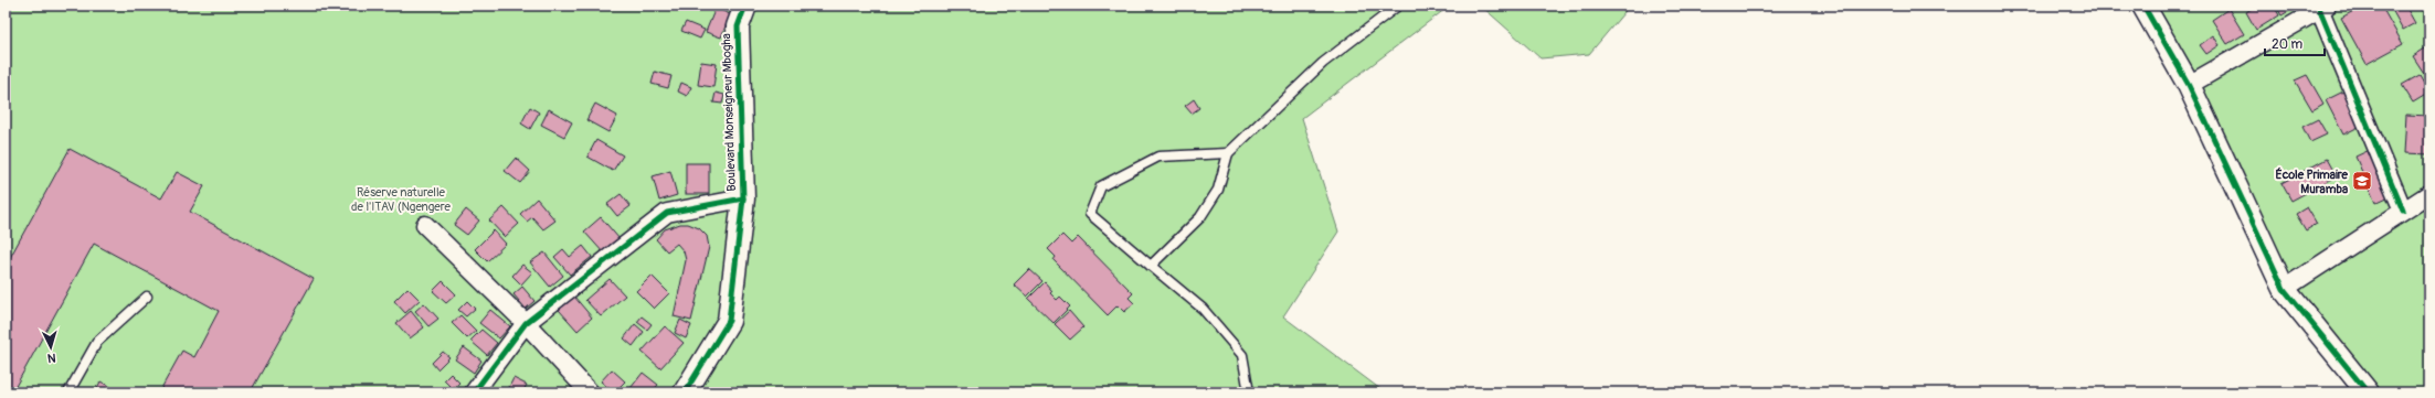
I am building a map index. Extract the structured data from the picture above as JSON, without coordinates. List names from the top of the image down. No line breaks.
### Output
{"streets":{"street":["Boulevard Monseigneur Mbogha"]},"parks":["Réserve naturelle de l'ITAV (Ngengere"],"places":{"school or university":["École Primaire Muramba"]},"scale_bar":"20 m","north":"bottom"}
